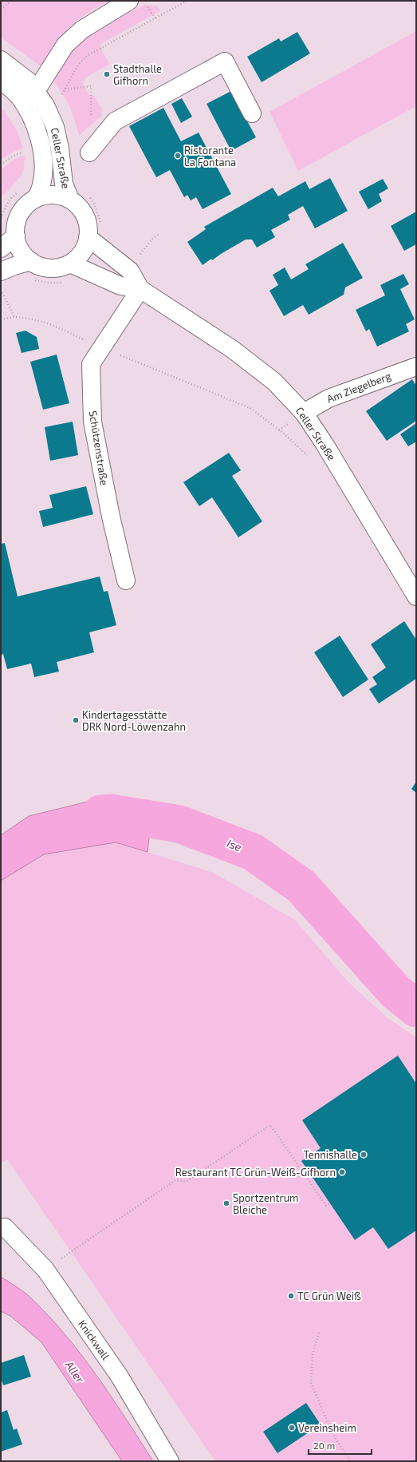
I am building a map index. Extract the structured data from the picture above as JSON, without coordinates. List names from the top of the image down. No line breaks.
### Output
{"streets":{"street":["Celler Straße","Am Ziegelberg","Schützenstraße","Knickwall"]},"crossings":[["Celler Straße","Am Ziegelberg"],["Celler Straße","Schützenstraße"]],"water":["Ise","Aller"],"places":["Stadthalle Gifhorn","Ristorante La Fontana","Kindertagesstätte DRK Nord-Löwenzahn","Tennishalle","Restaurant TC Grün-Weiß-Gifhorn","Sportzentrum Bleiche","TC Grün Weiß","Vereinsheim"],"scale_bar":"20 m"}
